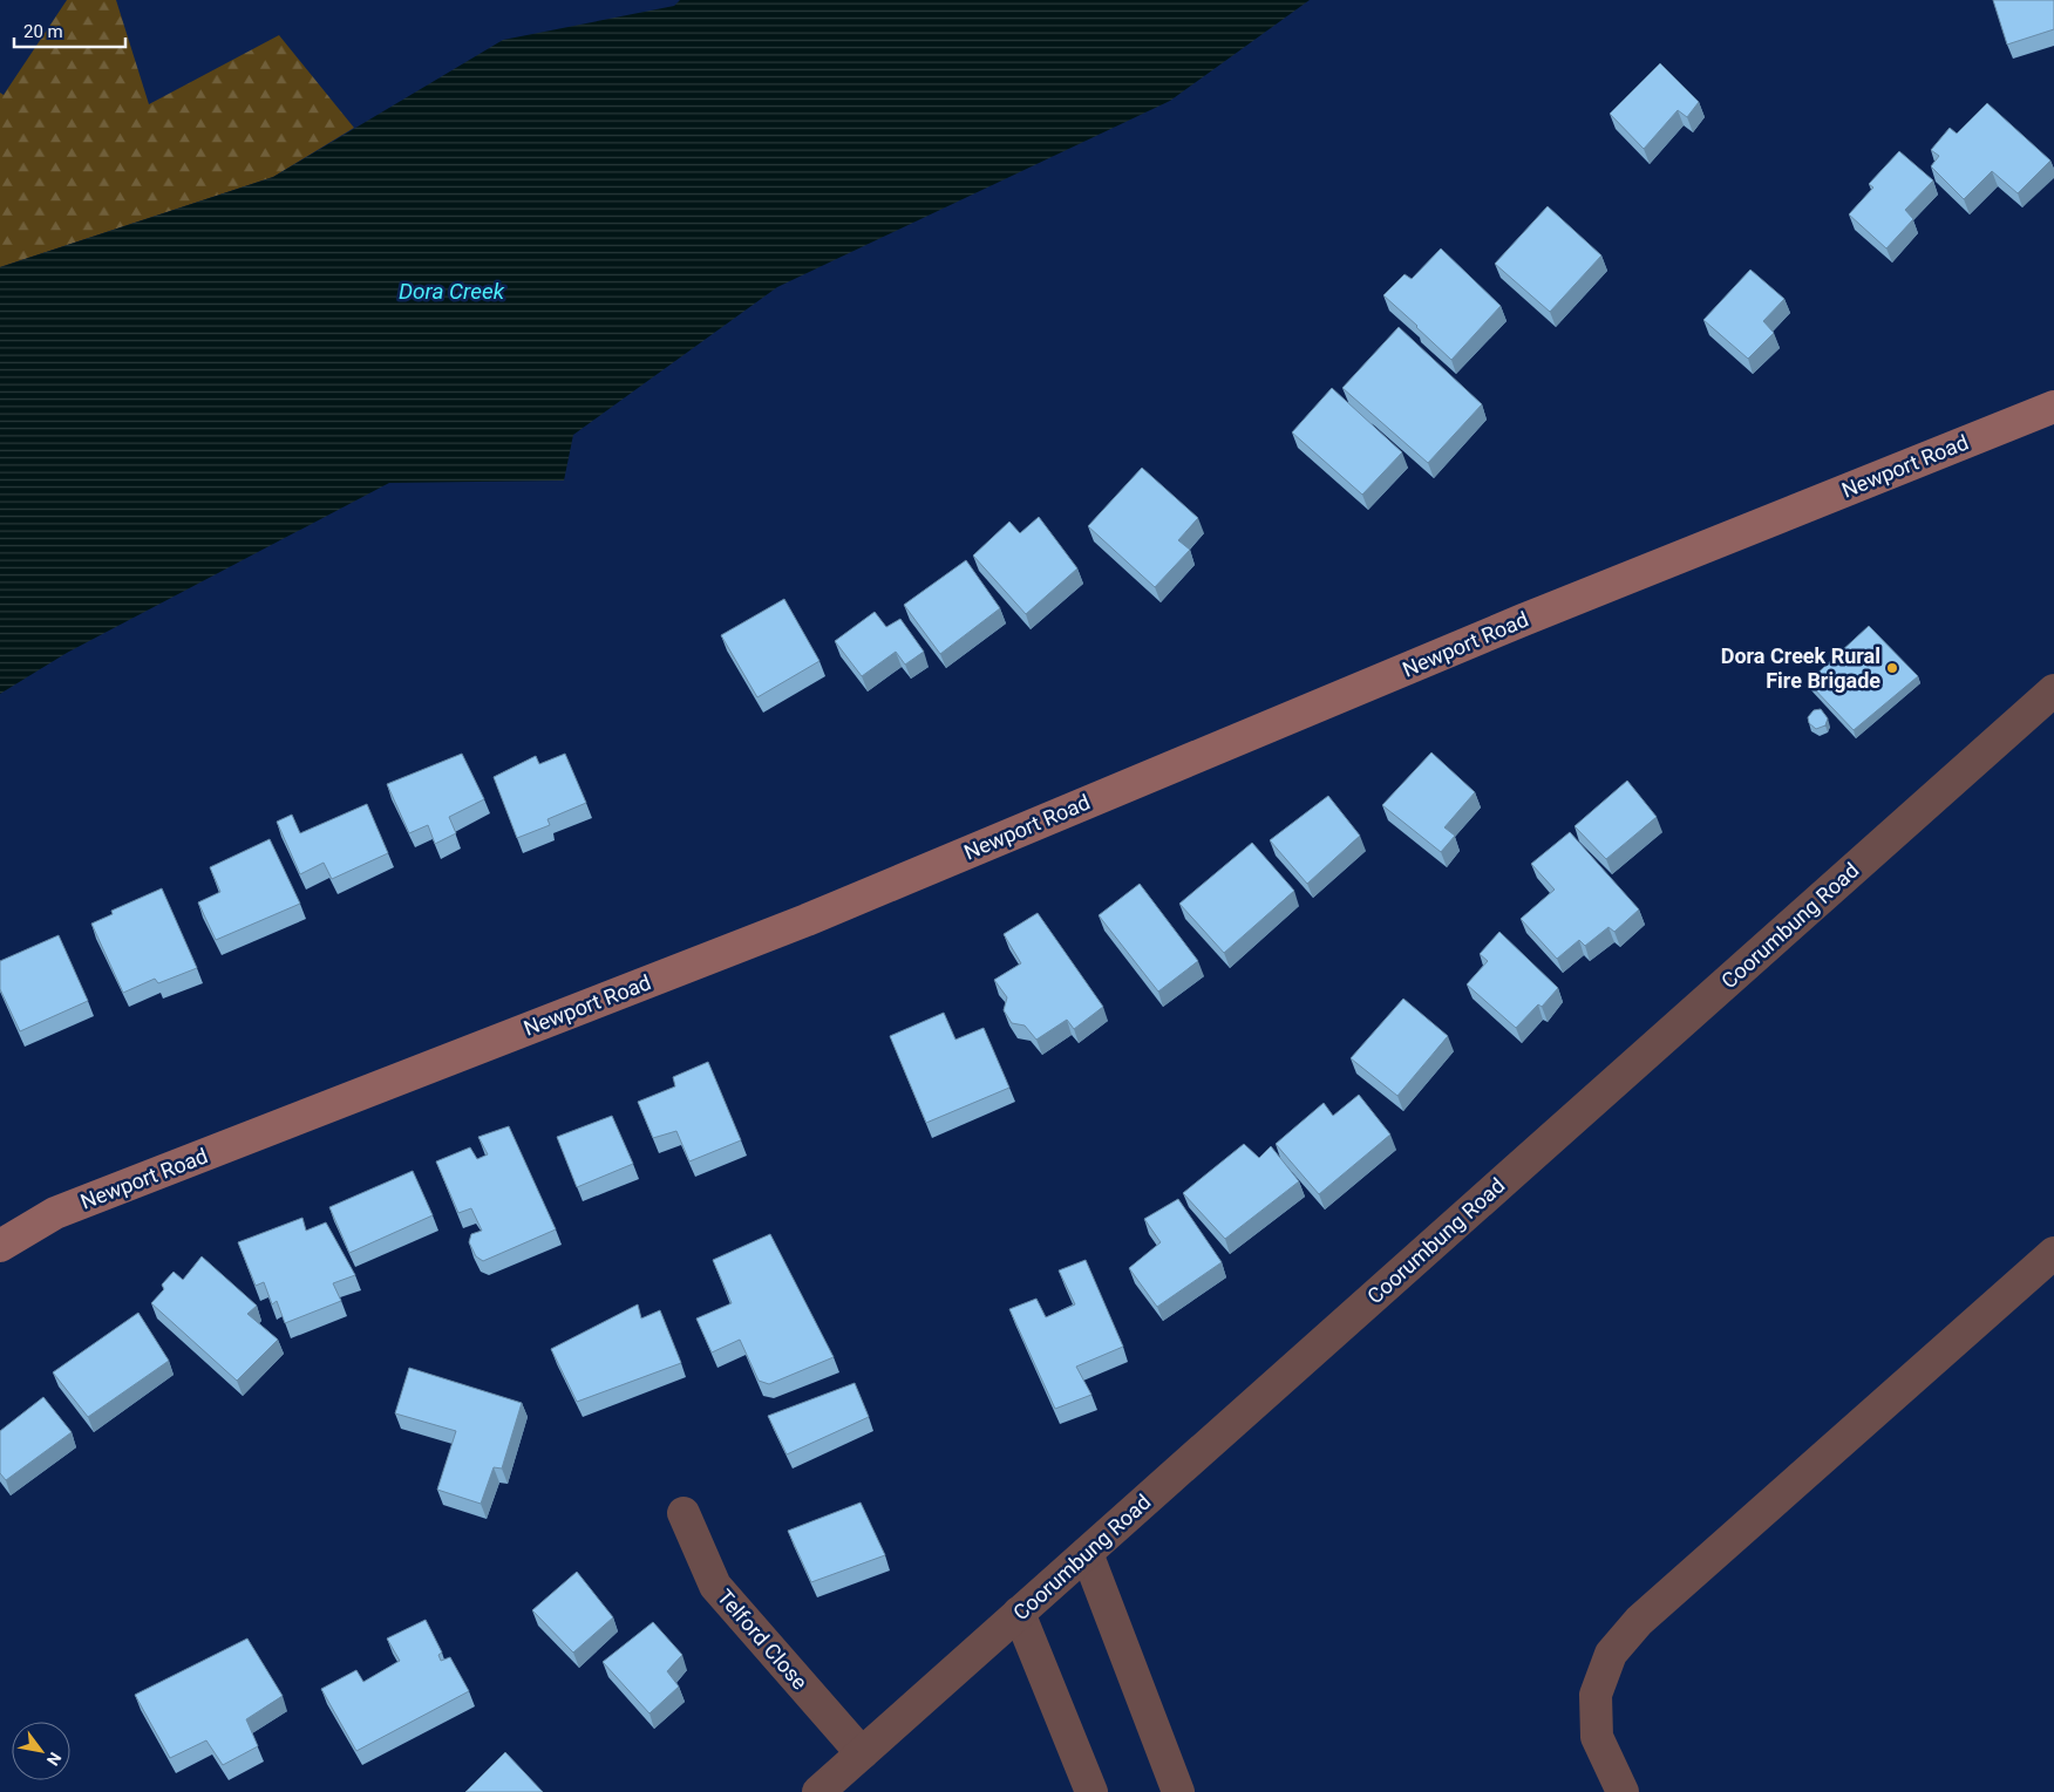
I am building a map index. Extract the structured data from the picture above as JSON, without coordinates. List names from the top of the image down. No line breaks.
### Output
{"streets":{"street":["Newport Road","Coorumbung Road","Telford Close"]},"crossings":[["Coorumbung Road","Telford Close"]],"water":["Dora Creek"],"places":["Dora Creek Rural Fire Brigade"],"scale_bar":"20 m","north":"bottom right"}
